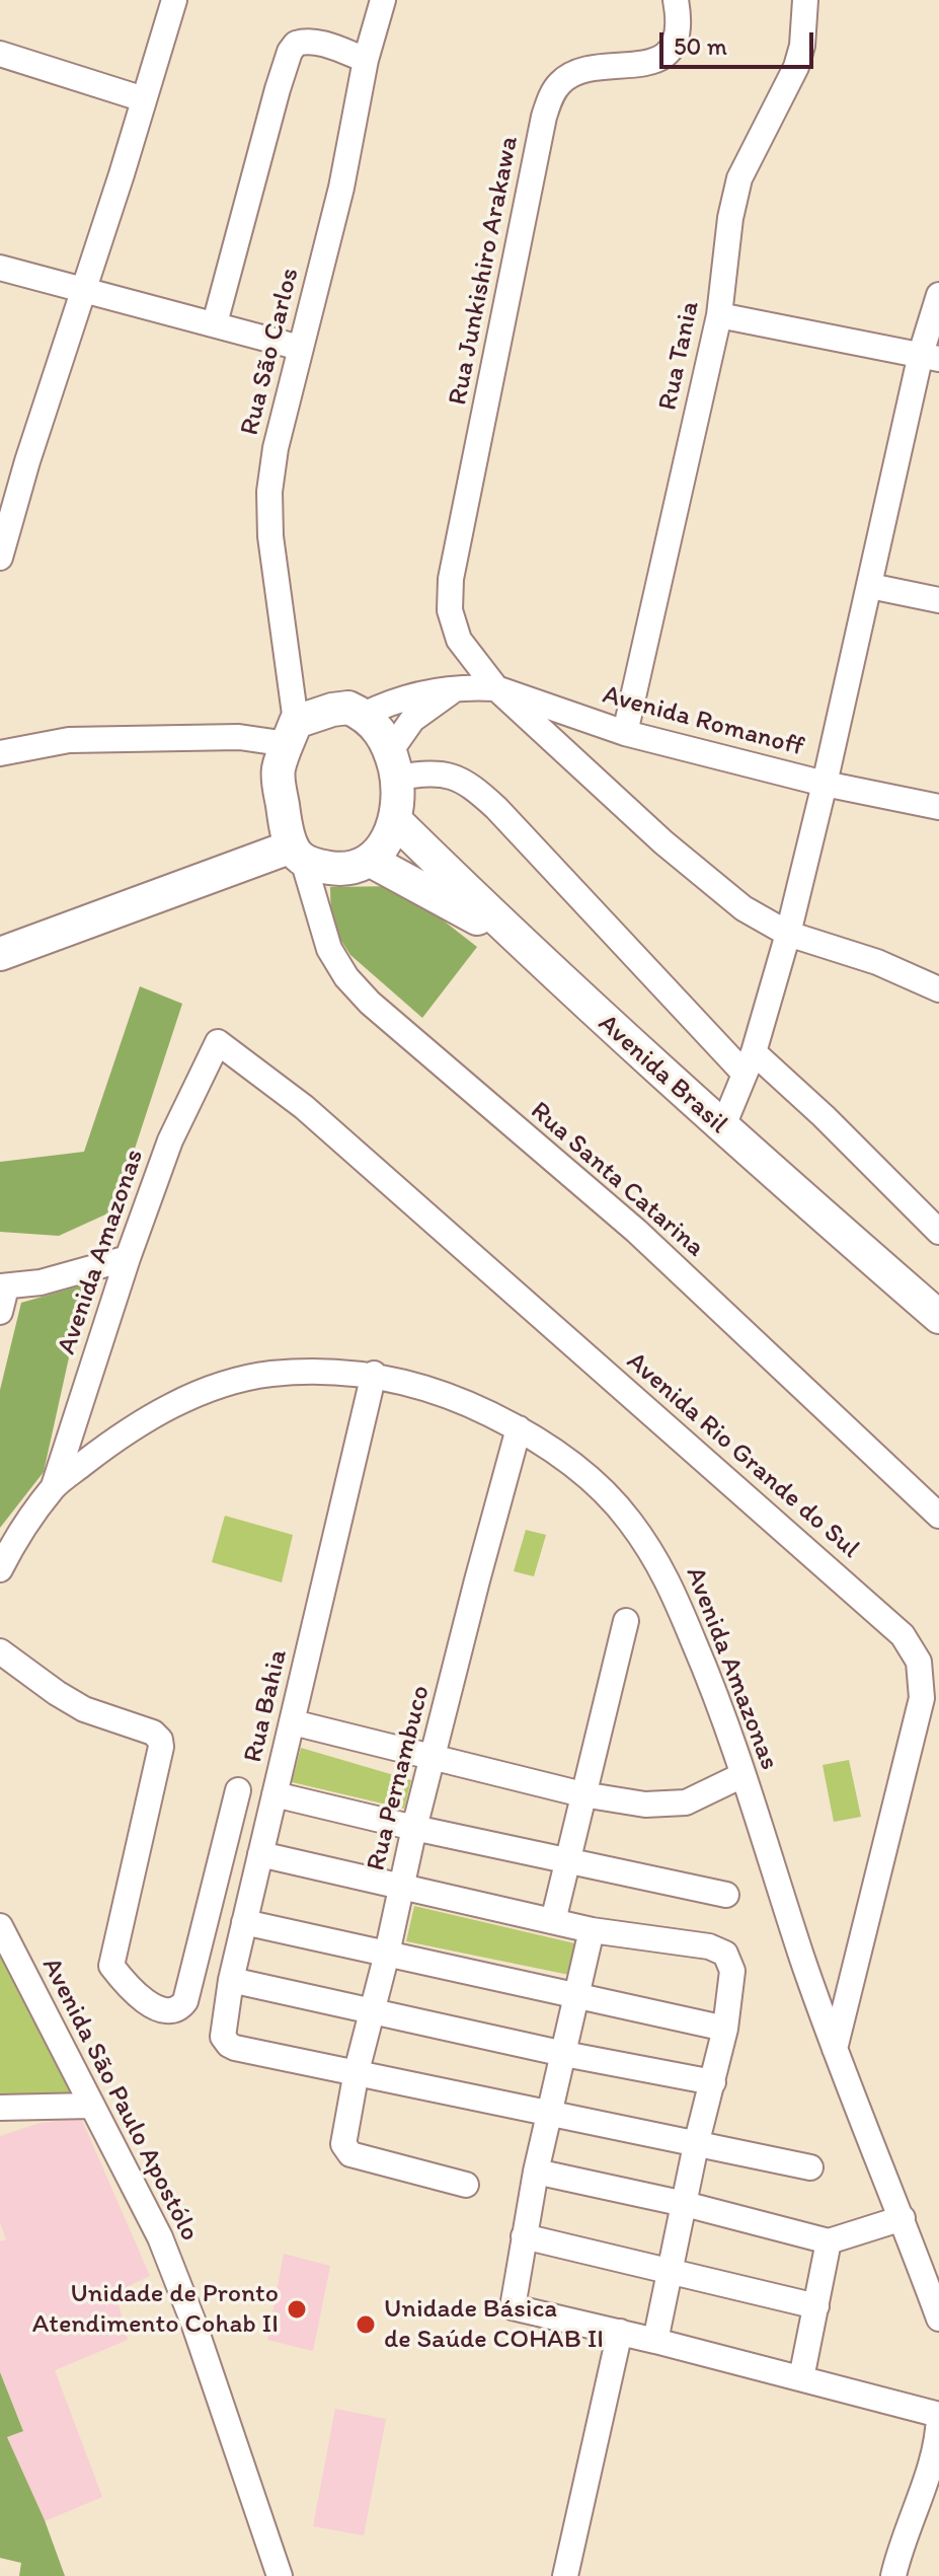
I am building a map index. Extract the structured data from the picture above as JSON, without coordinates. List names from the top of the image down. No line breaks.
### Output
{"streets":{"main road":["Avenida Brasil"],"street":["Rua Junkishiro Arakawa","Rua São Carlos","Rua Tania","Avenida Romanoff","Rua Santa Catarina","Avenida Amazonas","Avenida Rio Grande do Sul","Rua Bahia","Rua Pernambuco","Avenida São Paulo Apostólo"]},"crossings":[["Rua Junkishiro Arakawa","Avenida Romanoff"],["Rua São Carlos","Avenida Romanoff"],["Rua São Carlos","Avenida Brasil"],["Rua São Carlos","Rua Santa Catarina"],["Rua Tania","Avenida Romanoff"],["Avenida Romanoff","Avenida Brasil"],["Avenida Romanoff","Rua Santa Catarina"],["Avenida Brasil","Rua Santa Catarina"],["Avenida Amazonas","Avenida Rio Grande do Sul"],["Avenida Amazonas","Rua Bahia"],["Avenida Amazonas","Rua Pernambuco"],["Rua Bahia","Rua Pernambuco"]],"places":["Unidade de Pronto Atendimento Cohab II","Unidade Básica de Saúde COHAB II"],"scale_bar":"50 m"}
